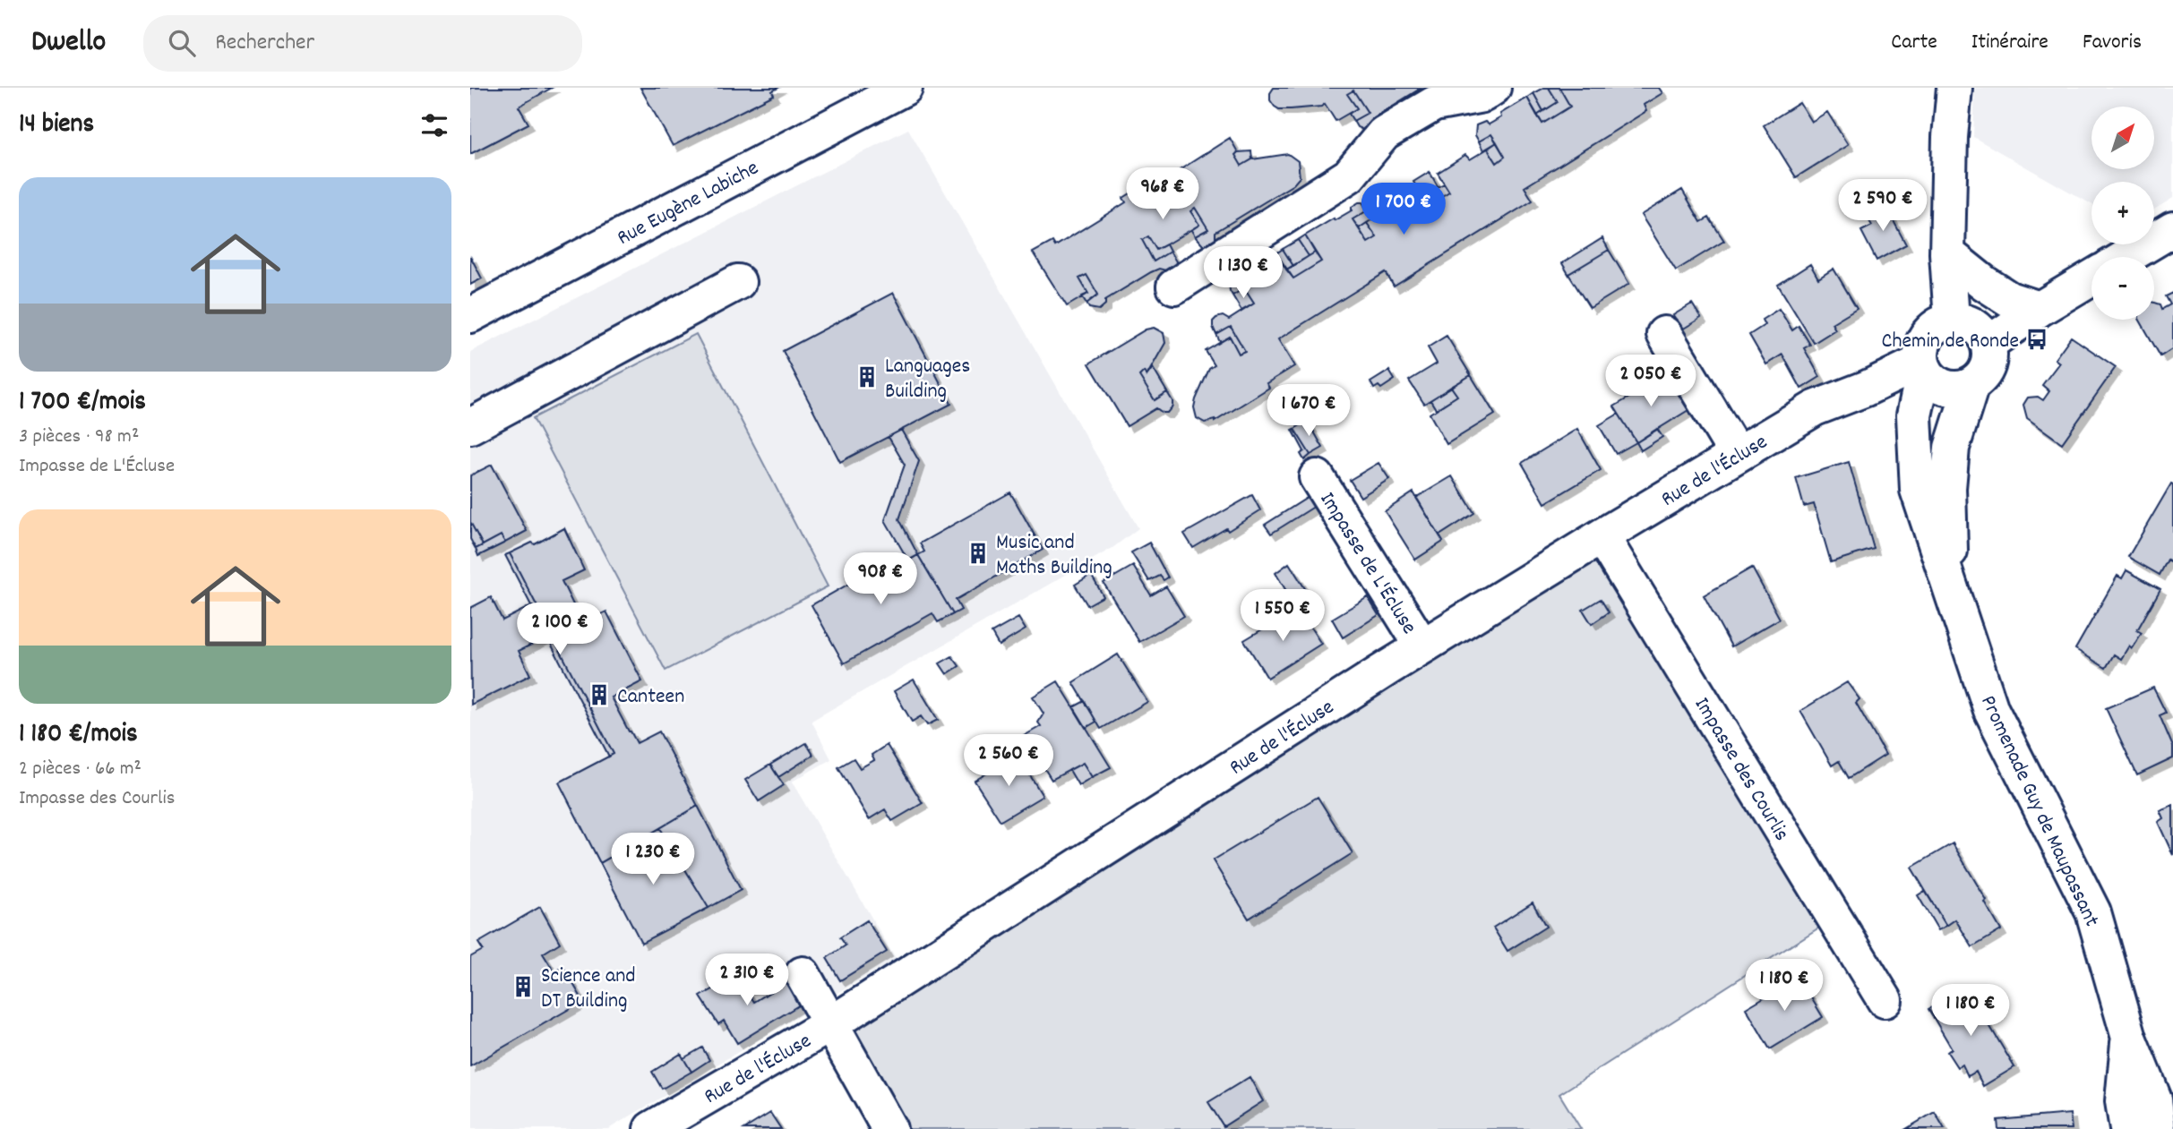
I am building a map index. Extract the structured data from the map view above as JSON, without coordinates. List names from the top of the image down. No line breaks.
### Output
{"streets":{"street":["Rue Eugène Labiche","Rue de l'Écluse","Impasse de L'Écluse","Impasse des Courlis","Promenade Guy de Maupassant"]},"crossings":[["Rue de l'Écluse","Impasse de L'Écluse"],["Rue de l'Écluse","Impasse des Courlis"],["Rue de l'Écluse","Promenade Guy de Maupassant"]],"places":{"bus stop":["Chemin de Ronde"],"building":["Languages Building","Music and Maths Building","Canteen","Science and DT Building"]},"north":"top right","page":{"header":"Dwello","search":"Rechercher","nav":["Carte","Itinéraire","Favoris"],"heading":"14 biens","map_buttons":["+","−"],"list":[{"name":"1 700 €/mois","note":"3 pièces · 98 m² · Impasse de L'Écluse"},{"name":"1 180 €/mois","note":"2 pièces · 66 m² · Impasse des Courlis"}],"price":["968 €","2 590 €","1 700 €","1 130 €","2 050 €","1 670 €","908 €","1 550 €","2 100 €","2 560 €","1 230 €","2 310 €","1 180 €","1 180 €"]}}
